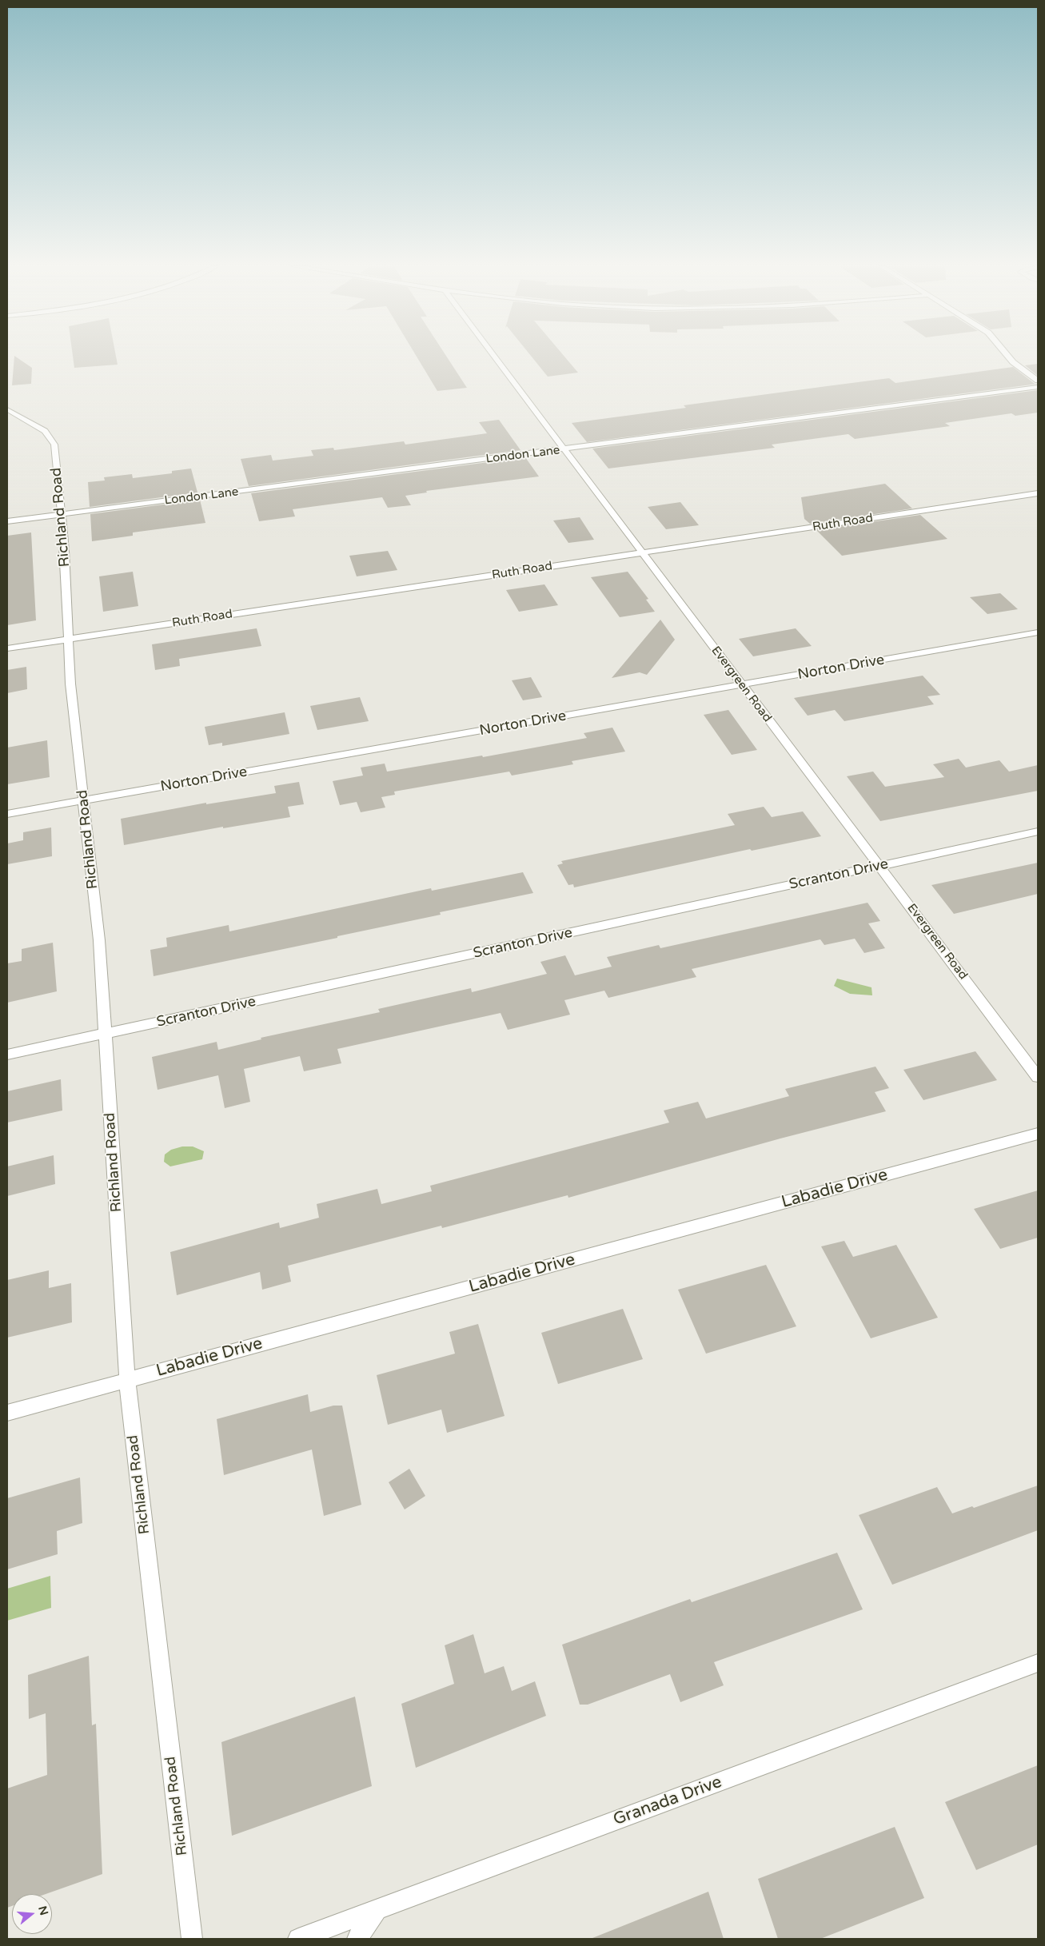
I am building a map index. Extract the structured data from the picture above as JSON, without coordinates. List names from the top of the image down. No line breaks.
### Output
{"streets":{"street":["London Lane","Richland Road","Ruth Road","Norton Drive","Evergreen Road","Scranton Drive","Labadie Drive","Granada Drive"]},"crossings":[["London Lane","Richland Road"],["London Lane","Evergreen Road"],["Richland Road","Ruth Road"],["Richland Road","Norton Drive"],["Richland Road","Scranton Drive"],["Richland Road","Labadie Drive"],["Ruth Road","Evergreen Road"],["Norton Drive","Evergreen Road"],["Evergreen Road","Scranton Drive"]],"north":"right"}
